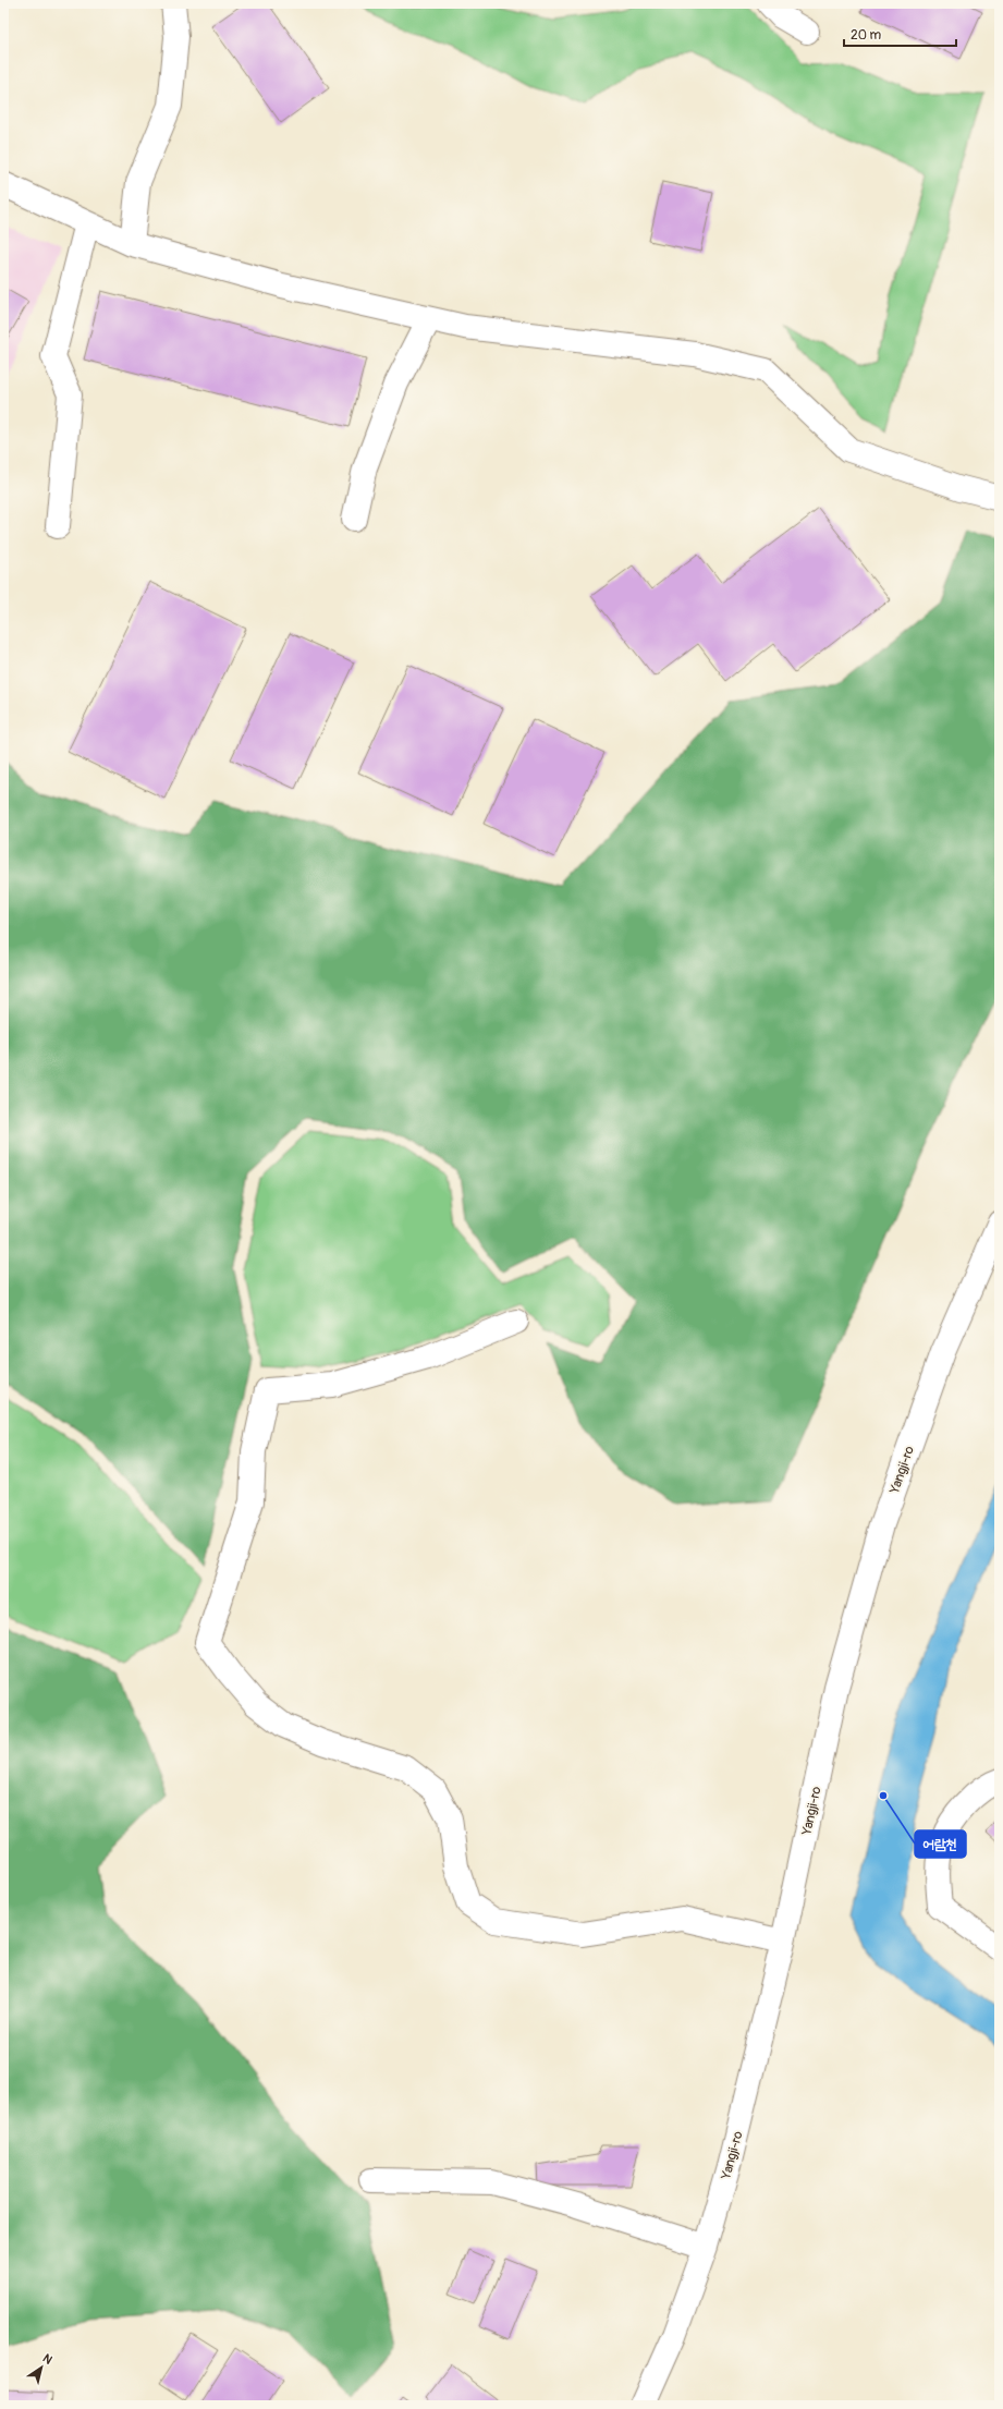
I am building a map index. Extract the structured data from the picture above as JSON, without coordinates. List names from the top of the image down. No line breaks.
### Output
{"streets":{"street":["Yangji-ro"]},"places":["어람천"],"scale_bar":"20 m","north":"top right"}
